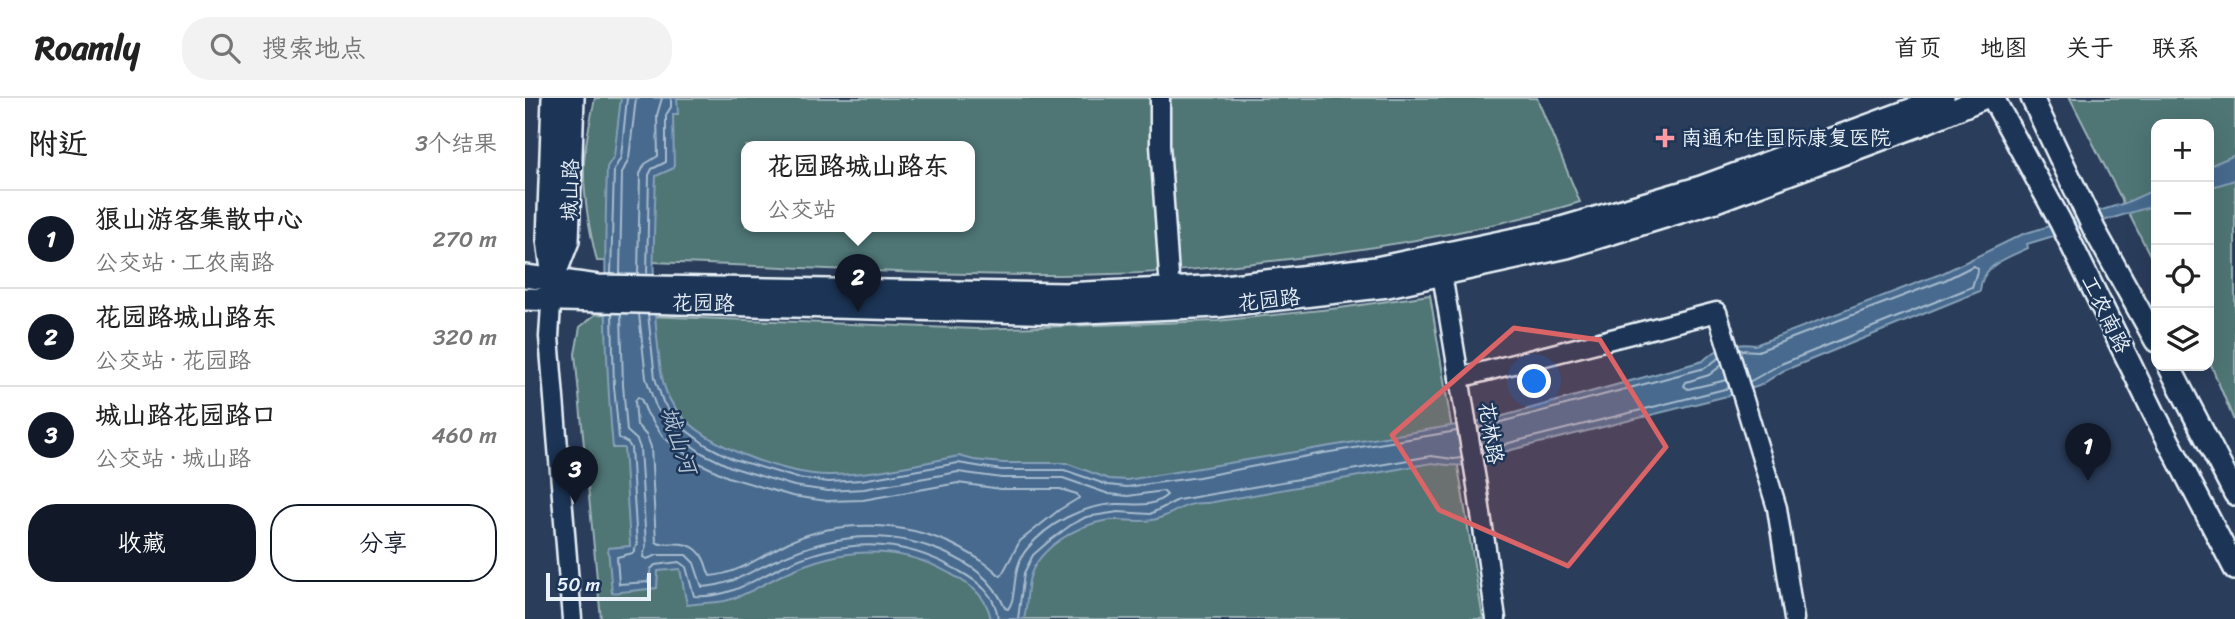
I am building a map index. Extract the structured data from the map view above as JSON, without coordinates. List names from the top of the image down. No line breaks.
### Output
{"streets":{"main road":["城山路","花园路","工农南路"],"street":["花林路"]},"crossings":[["城山路","花园路"],["花园路","花林路"]],"water":["城山河"],"places":{"health":["南通和佳国际康复医院"]},"scale_bar":"50 m","page":{"header":"Roamly","search":"搜索地点","nav":["首页","地图","关于","联系"],"heading":["附近","3个结果"],"map_buttons":["+","−"],"popup":["花园路城山路东","公交站"],"list":[{"mark":"1","name":"狼山游客集散中心","note":"公交站 · 工农南路","value":"270 m"},{"mark":"2","name":"花园路城山路东","note":"公交站 · 花园路","value":"320 m"},{"mark":"3","name":"城山路花园路口","note":"公交站 · 城山路","value":"460 m"}],"pins":["2","1","3"],"buttons":["收藏","分享"],"scale":"50 m"}}
